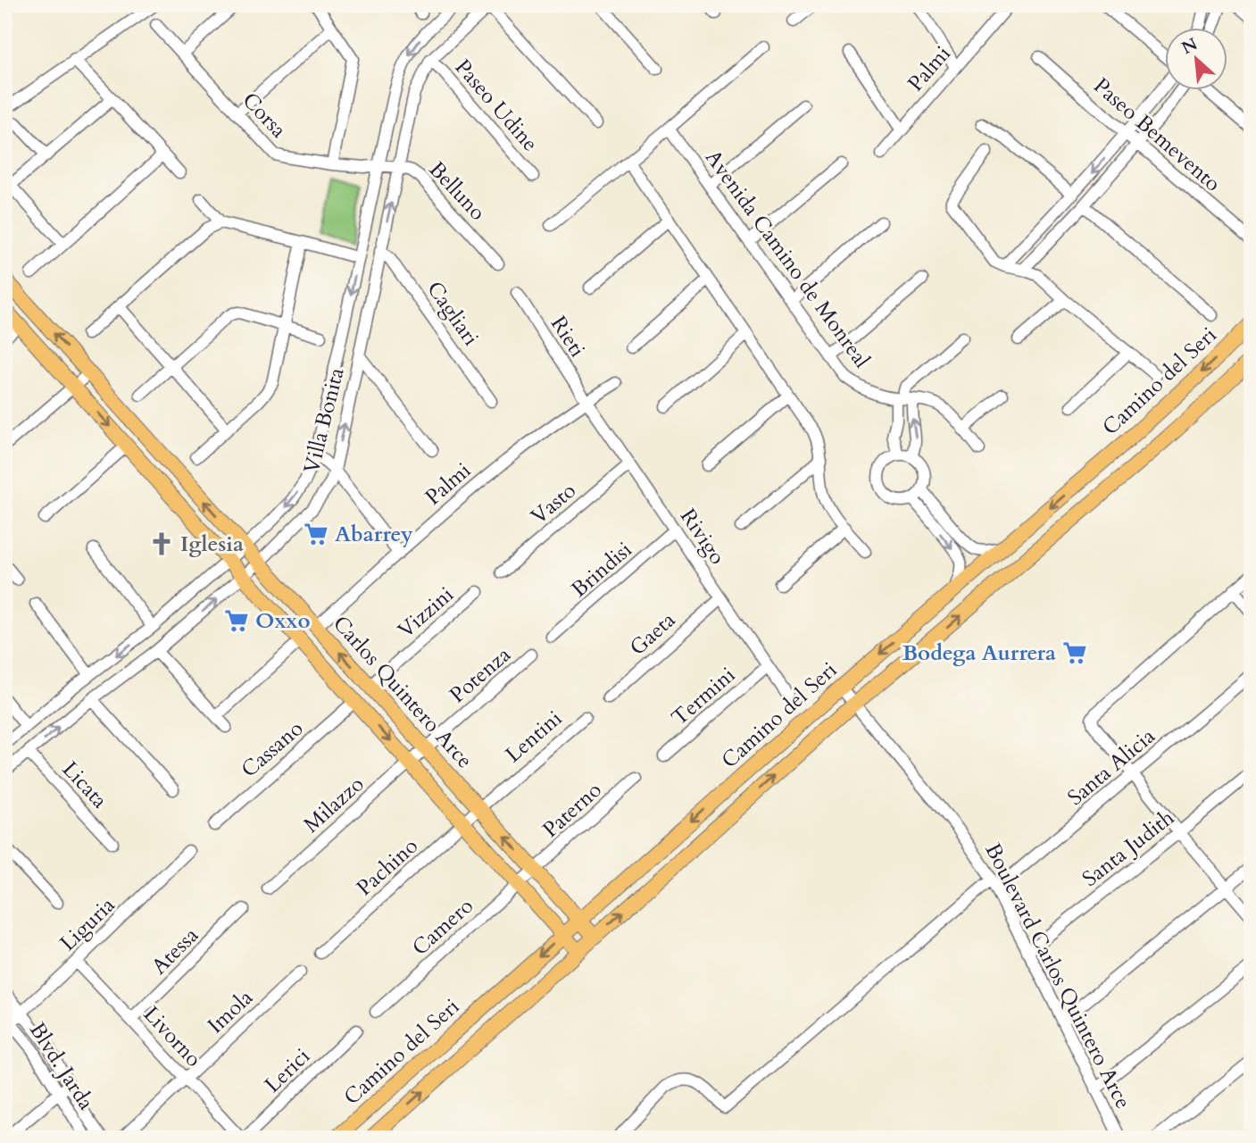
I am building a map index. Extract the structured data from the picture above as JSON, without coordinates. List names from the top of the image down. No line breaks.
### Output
{"streets":{"main road":["Camino del Seri","Carlos Quintero Arce"],"street":["Palmi","Paseo Udine","Corsa","Paseo Bemevento","Belluno","Avenida Camino de Monreal","Cagliari","Rieti","Villa Bonita","Vasto","Rivigo","Brindisi","Vizzini","Gaeta","Potenza","Termini","Lentini","Cassano","Santa Alicia","Licata","Milazzo","Paterno","Santa Judith","Pachino","Liguria","Camero","Atessa","Boulevard Carlos Quintero Arce","Imola","Livorno","Blvd. Jarda","Lerici"]},"crossings":[["Palmi","Rieti"],["Palmi","Rivigo"],["Palmi","Carlos Quintero Arce"],["Paseo Udine","Villa Bonita"],["Corsa","Belluno"],["Corsa","Villa Bonita"],["Belluno","Villa Bonita"],["Cagliari","Villa Bonita"],["Rieti","Rivigo"],["Camino del Seri","Carlos Quintero Arce"],["Camino del Seri","Boulevard Carlos Quintero Arce"],["Villa Bonita","Carlos Quintero Arce"],["Villa Bonita","Licata"],["Vasto","Rivigo"],["Rivigo","Brindisi"],["Rivigo","Gaeta"],["Rivigo","Termini"],["Vizzini","Carlos Quintero Arce"],["Potenza","Carlos Quintero Arce"],["Potenza","Milazzo"],["Carlos Quintero Arce","Lentini"],["Carlos Quintero Arce","Cassano"],["Carlos Quintero Arce","Milazzo"],["Carlos Quintero Arce","Paterno"],["Carlos Quintero Arce","Pachino"],["Carlos Quintero Arce","Camero"],["Lentini","Pachino"],["Santa Alicia","Boulevard Carlos Quintero Arce"],["Paterno","Camero"],["Santa Judith","Boulevard Carlos Quintero Arce"],["Liguria","Livorno"],["Liguria","Blvd. Jarda"],["Atessa","Livorno"],["Imola","Livorno"],["Livorno","Lerici"]],"places":{"supermarket":["Abarrey","Oxxo","Bodega Aurrera"],"church":["Iglesia"]},"north":"top left"}
